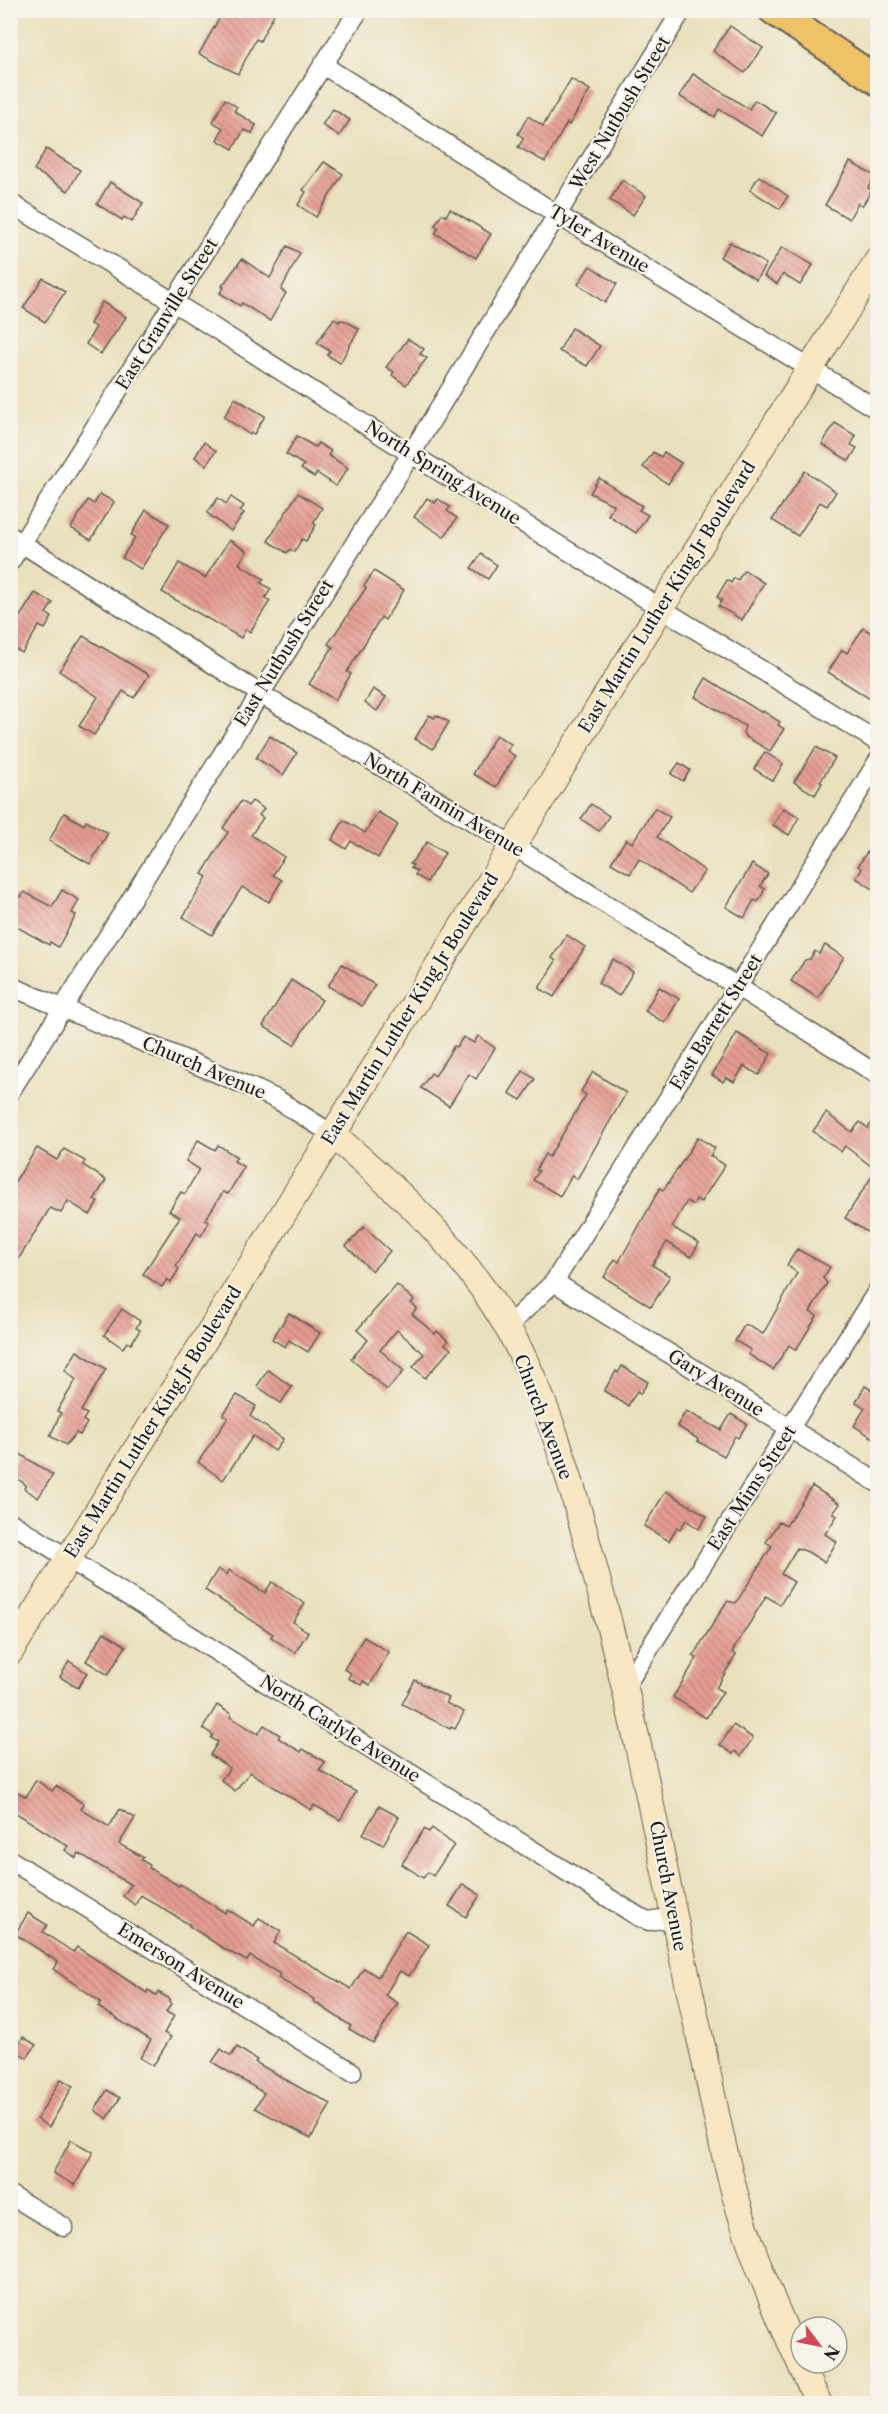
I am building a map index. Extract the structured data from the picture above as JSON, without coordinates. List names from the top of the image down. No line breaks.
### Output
{"streets":{"main road":["East Martin Luther King Jr Boulevard","Church Avenue"],"street":["West Nutbush Street","Tyler Avenue","East Granville Street","North Spring Avenue","East Nutbush Street","North Fannin Avenue","East Barrett Street","Gary Avenue","East Mims Street","North Carlyle Avenue","Emerson Avenue"]},"crossings":[["West Nutbush Street","Tyler Avenue"],["West Nutbush Street","East Nutbush Street"],["Tyler Avenue","East Granville Street"],["Tyler Avenue","East Martin Luther King Jr Boulevard"],["Tyler Avenue","East Nutbush Street"],["East Granville Street","North Spring Avenue"],["East Granville Street","North Fannin Avenue"],["North Spring Avenue","East Martin Luther King Jr Boulevard"],["North Spring Avenue","East Nutbush Street"],["East Martin Luther King Jr Boulevard","North Fannin Avenue"],["East Martin Luther King Jr Boulevard","Church Avenue"],["East Martin Luther King Jr Boulevard","North Carlyle Avenue"],["East Nutbush Street","North Fannin Avenue"],["East Nutbush Street","Church Avenue"],["North Fannin Avenue","East Barrett Street"],["East Barrett Street","Church Avenue"],["East Barrett Street","Gary Avenue"],["Church Avenue","East Mims Street"],["Church Avenue","North Carlyle Avenue"],["Gary Avenue","East Mims Street"]],"north":"bottom right"}
